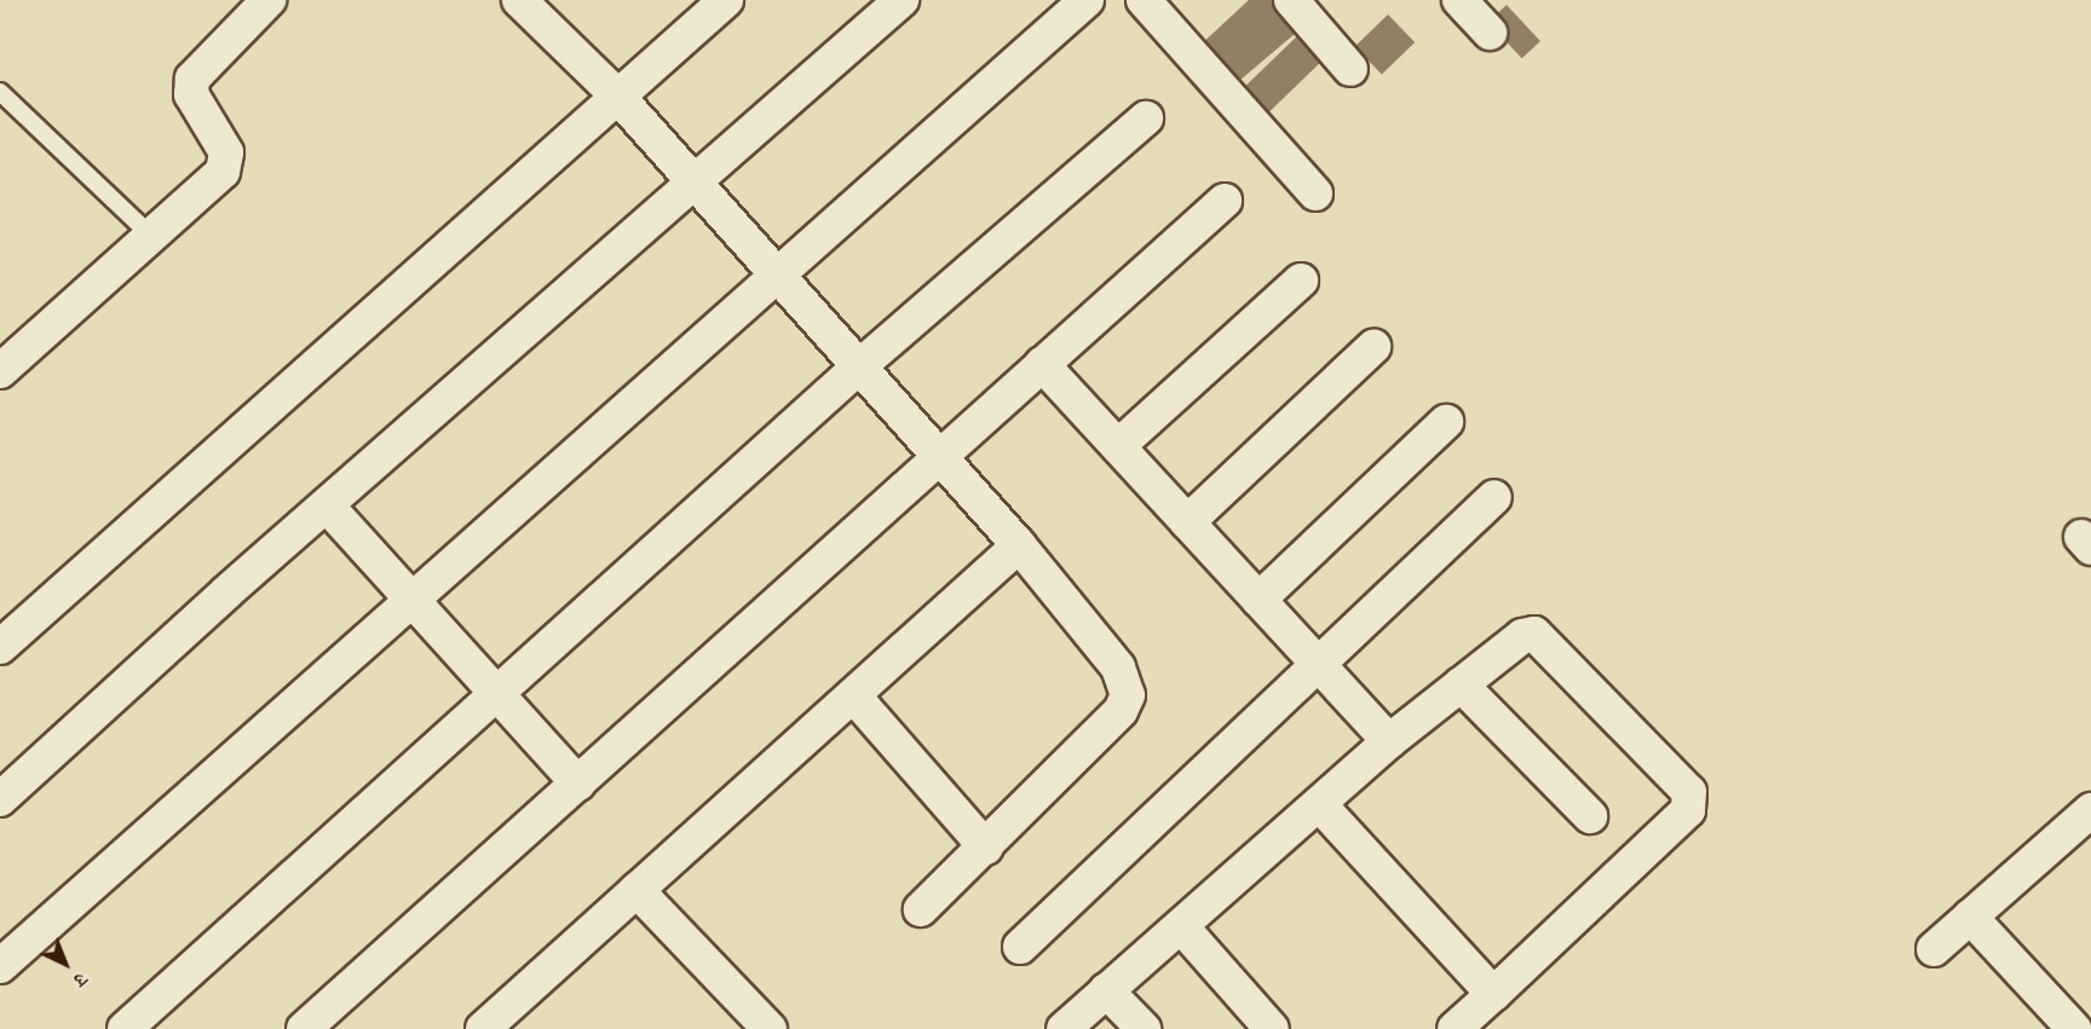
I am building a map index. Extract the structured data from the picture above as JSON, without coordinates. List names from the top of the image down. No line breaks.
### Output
{"north":"bottom right"}
